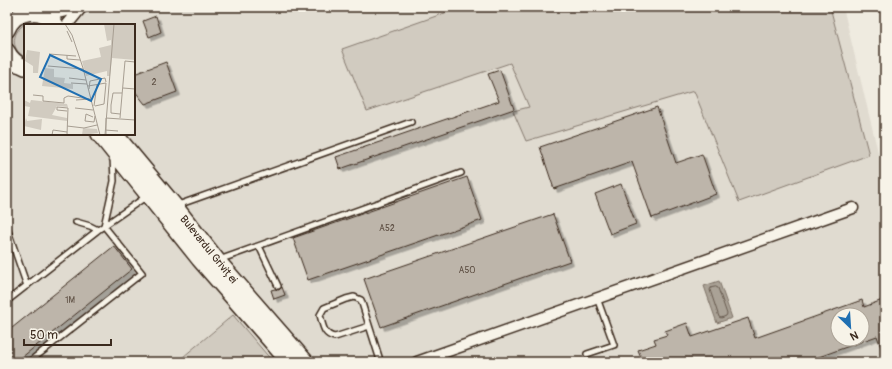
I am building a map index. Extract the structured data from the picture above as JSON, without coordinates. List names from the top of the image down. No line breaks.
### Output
{"streets":{"main road":["Bulevardul Griviței"]},"house_numbers":["2","A52","A50","1M"],"scale_bar":"50 m","north":"bottom right"}
